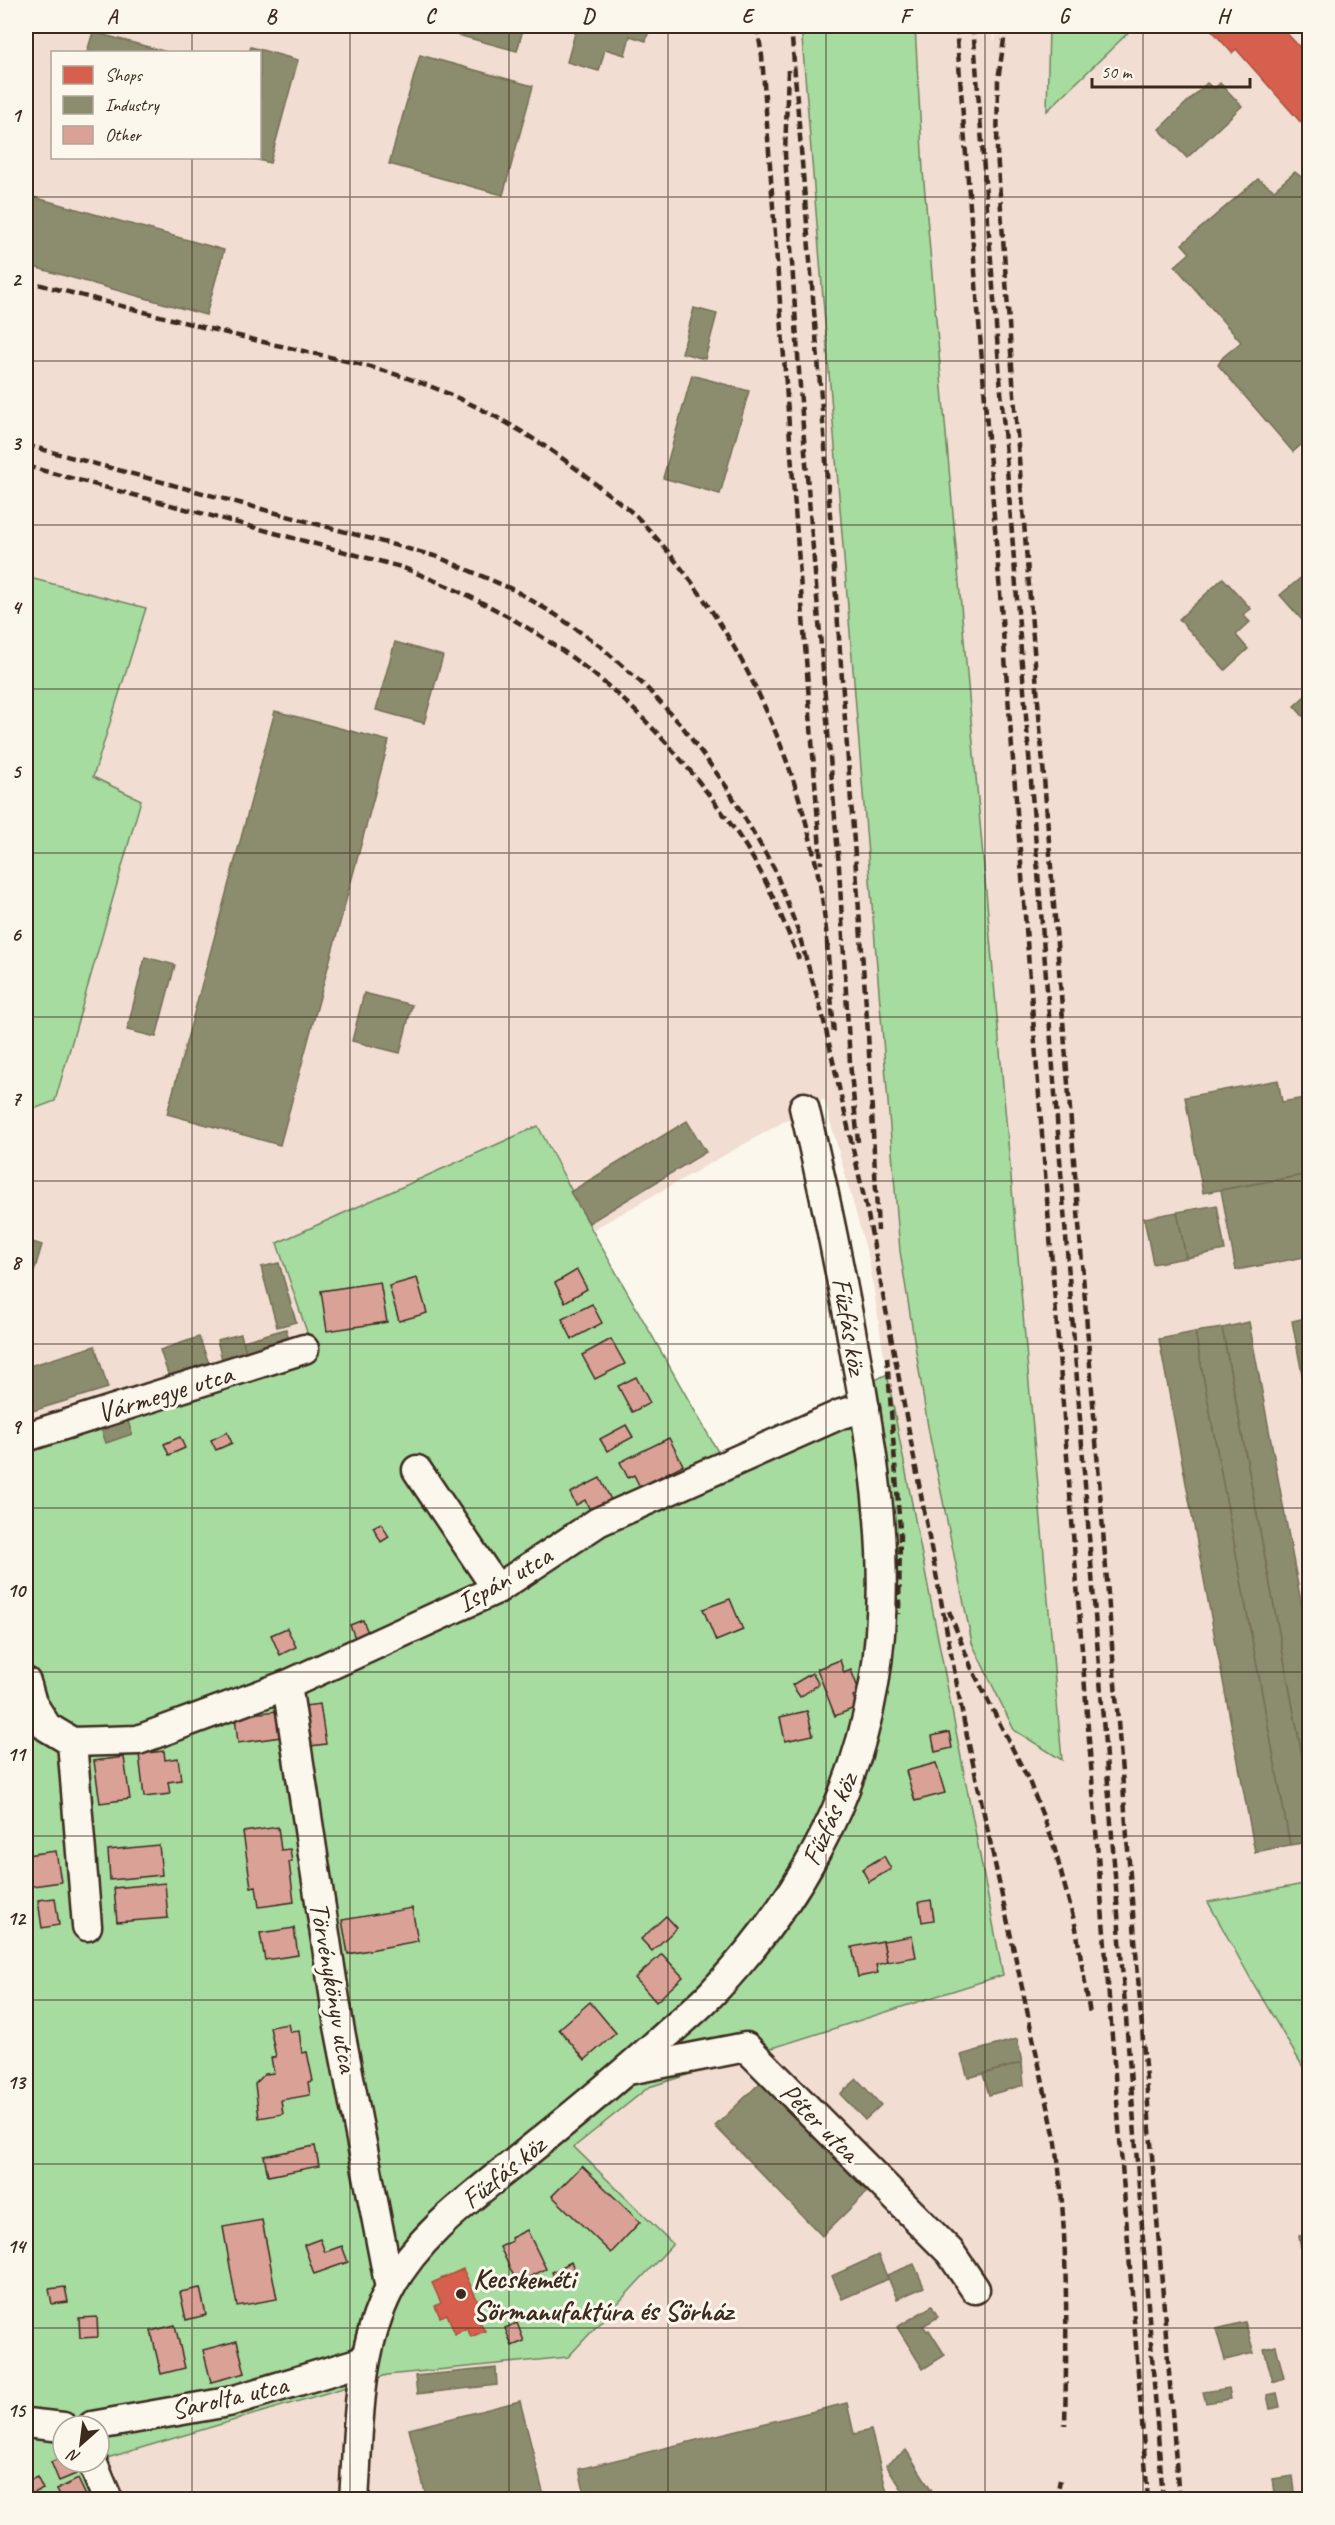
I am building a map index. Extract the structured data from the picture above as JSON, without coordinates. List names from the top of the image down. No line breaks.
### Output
{"streets":{"street":["Fűzfás köz","Vármegye utca","Ispán utca","Törvénykönyv utca","Péter utca","Sarolta utca"]},"crossings":[["Fűzfás köz","Ispán utca"],["Fűzfás köz","Törvénykönyv utca"],["Fűzfás köz","Péter utca"],["Fűzfás köz","Sarolta utca"],["Ispán utca","Törvénykönyv utca"]],"places":["Kecskeméti Sörmanufaktúra és Sörház"],"legend":["Shops","Industry","Other"],"scale_bar":"50 m","north":"bottom left","grid":{"columns":["A","B","C","D","E","F","G","H"],"rows":["1","2","3","4","5","6","7","8","9","10","11","12","13","14","15"]}}
